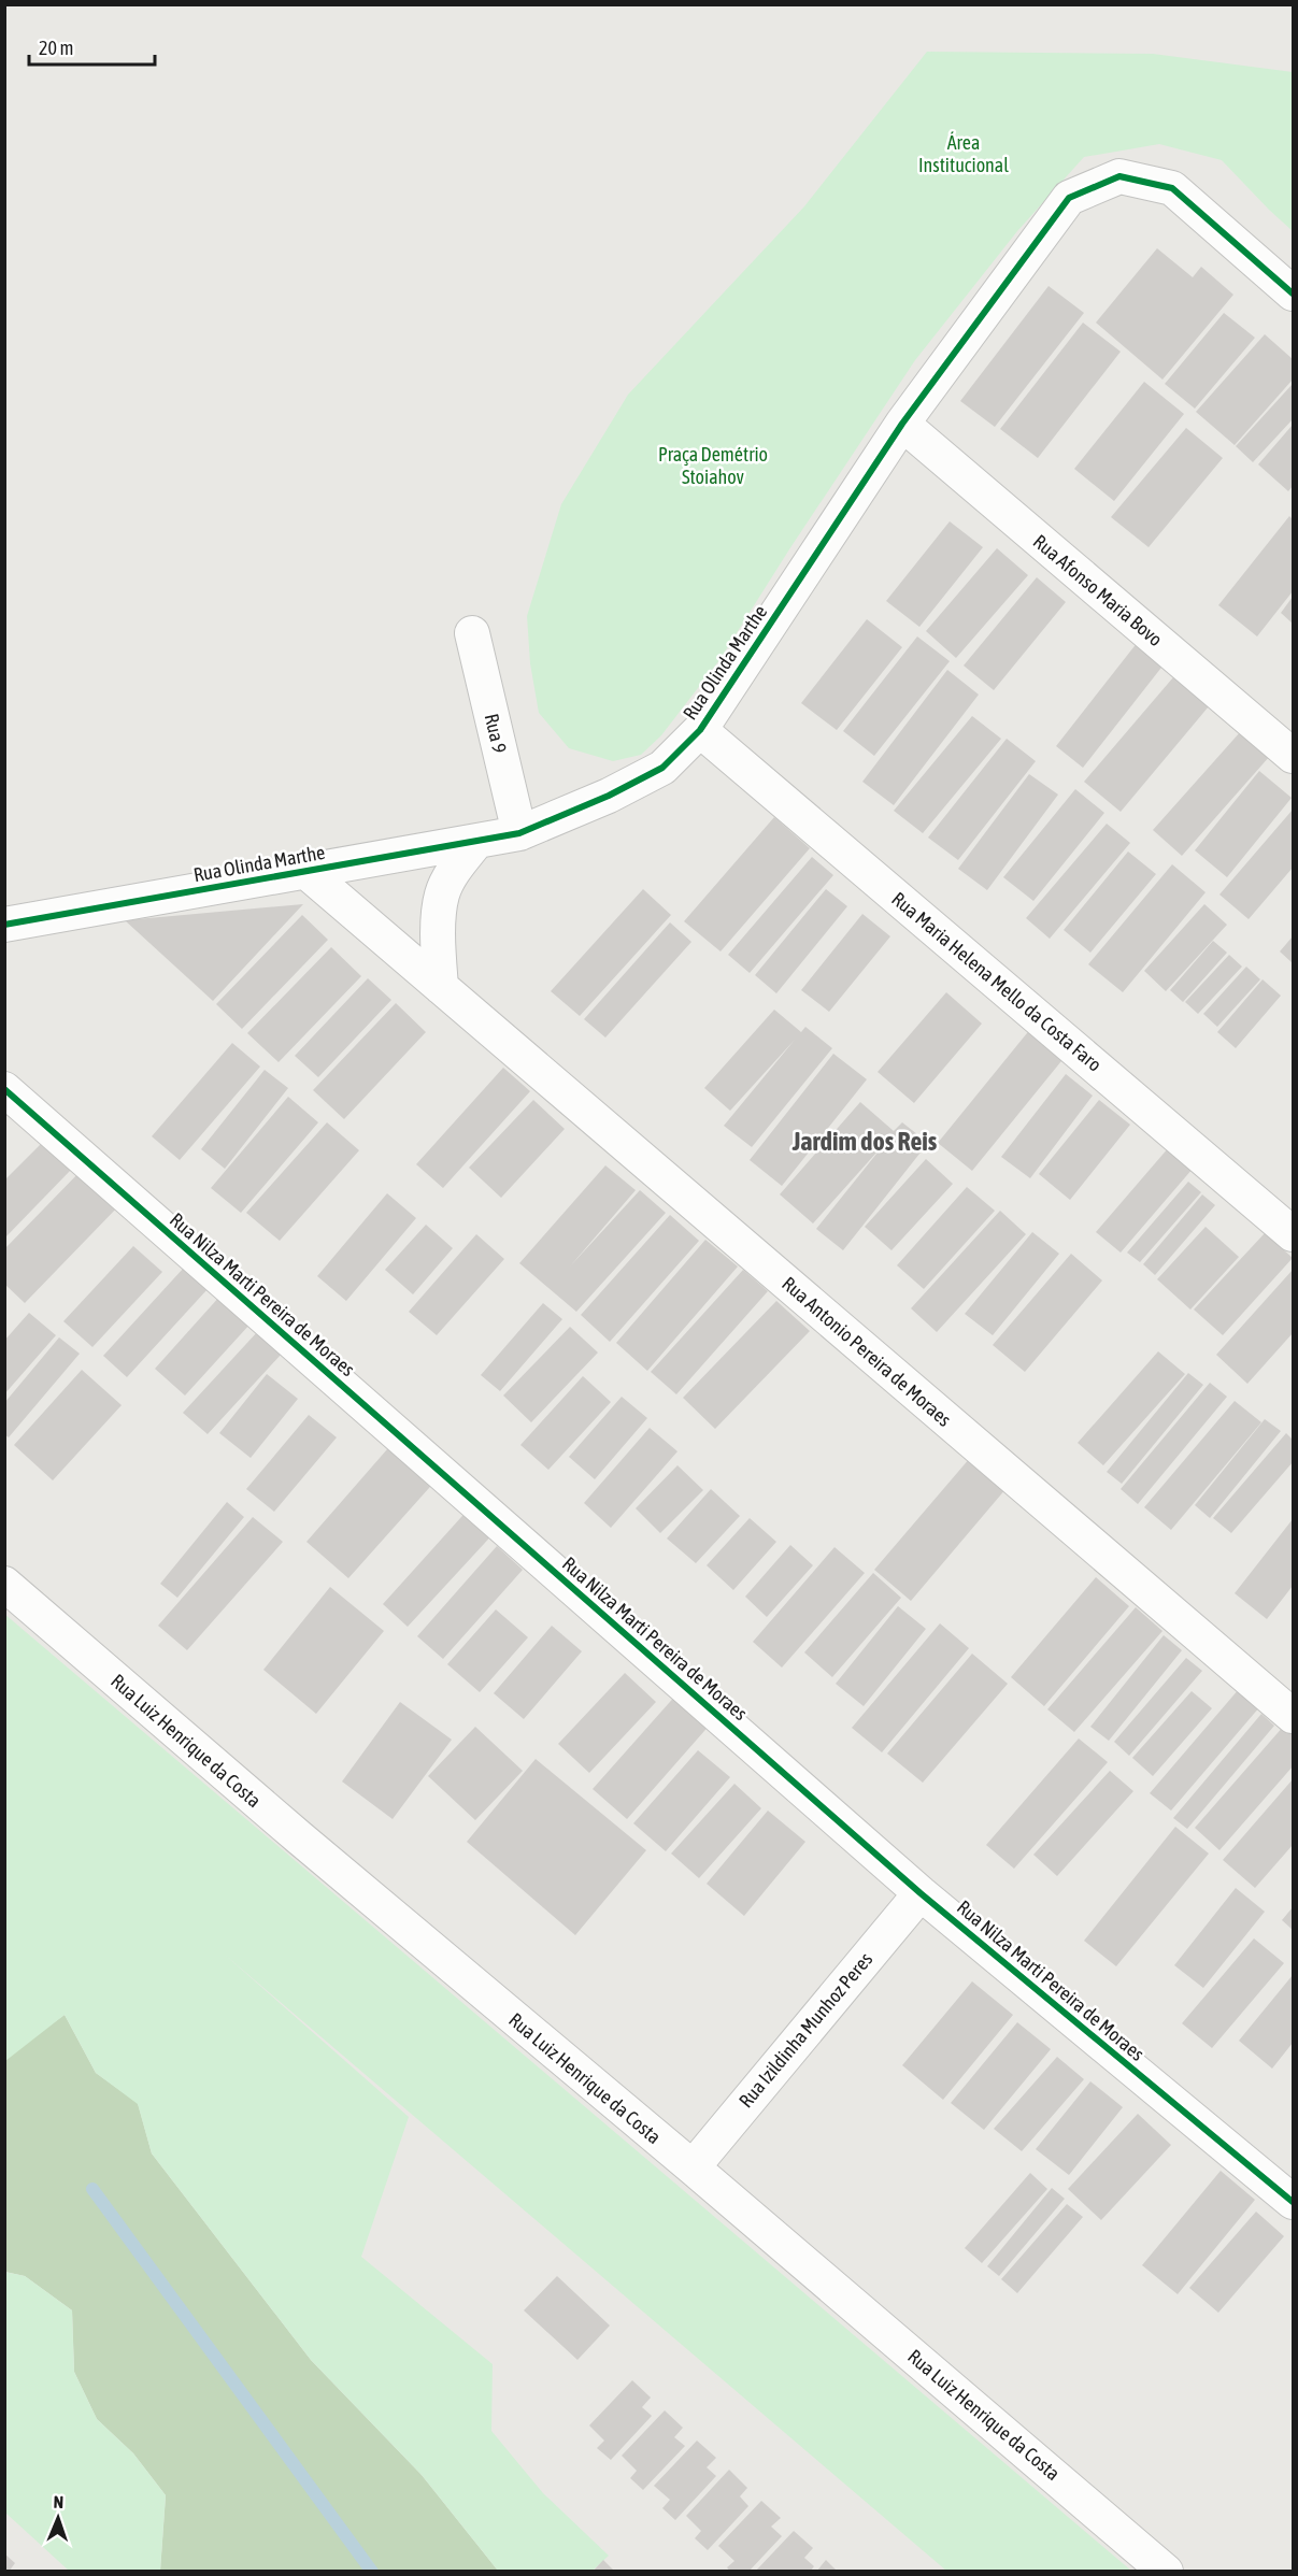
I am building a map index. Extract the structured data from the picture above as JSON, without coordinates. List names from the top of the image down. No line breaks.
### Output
{"streets":{"street":["Rua Afonso Maria Bovo","Rua Olinda Marthe","Rua 9","Rua Maria Helena Mello da Costa Faro","Rua Nilza Marti Pereira de Moraes","Rua Antonio Pereira de Moraes","Rua Luiz Henrique da Costa","Rua Izildinha Munhoz Peres"]},"crossings":[["Rua Afonso Maria Bovo","Rua Olinda Marthe"],["Rua Olinda Marthe","Rua 9"],["Rua Olinda Marthe","Rua Maria Helena Mello da Costa Faro"],["Rua Olinda Marthe","Rua Antonio Pereira de Moraes"],["Rua Nilza Marti Pereira de Moraes","Rua Izildinha Munhoz Peres"],["Rua Luiz Henrique da Costa","Rua Izildinha Munhoz Peres"]],"districts":["Jardim dos Reis"],"parks":["Área Institucional","Praça Demétrio Stoiahov"],"scale_bar":"20 m","north":"top"}
